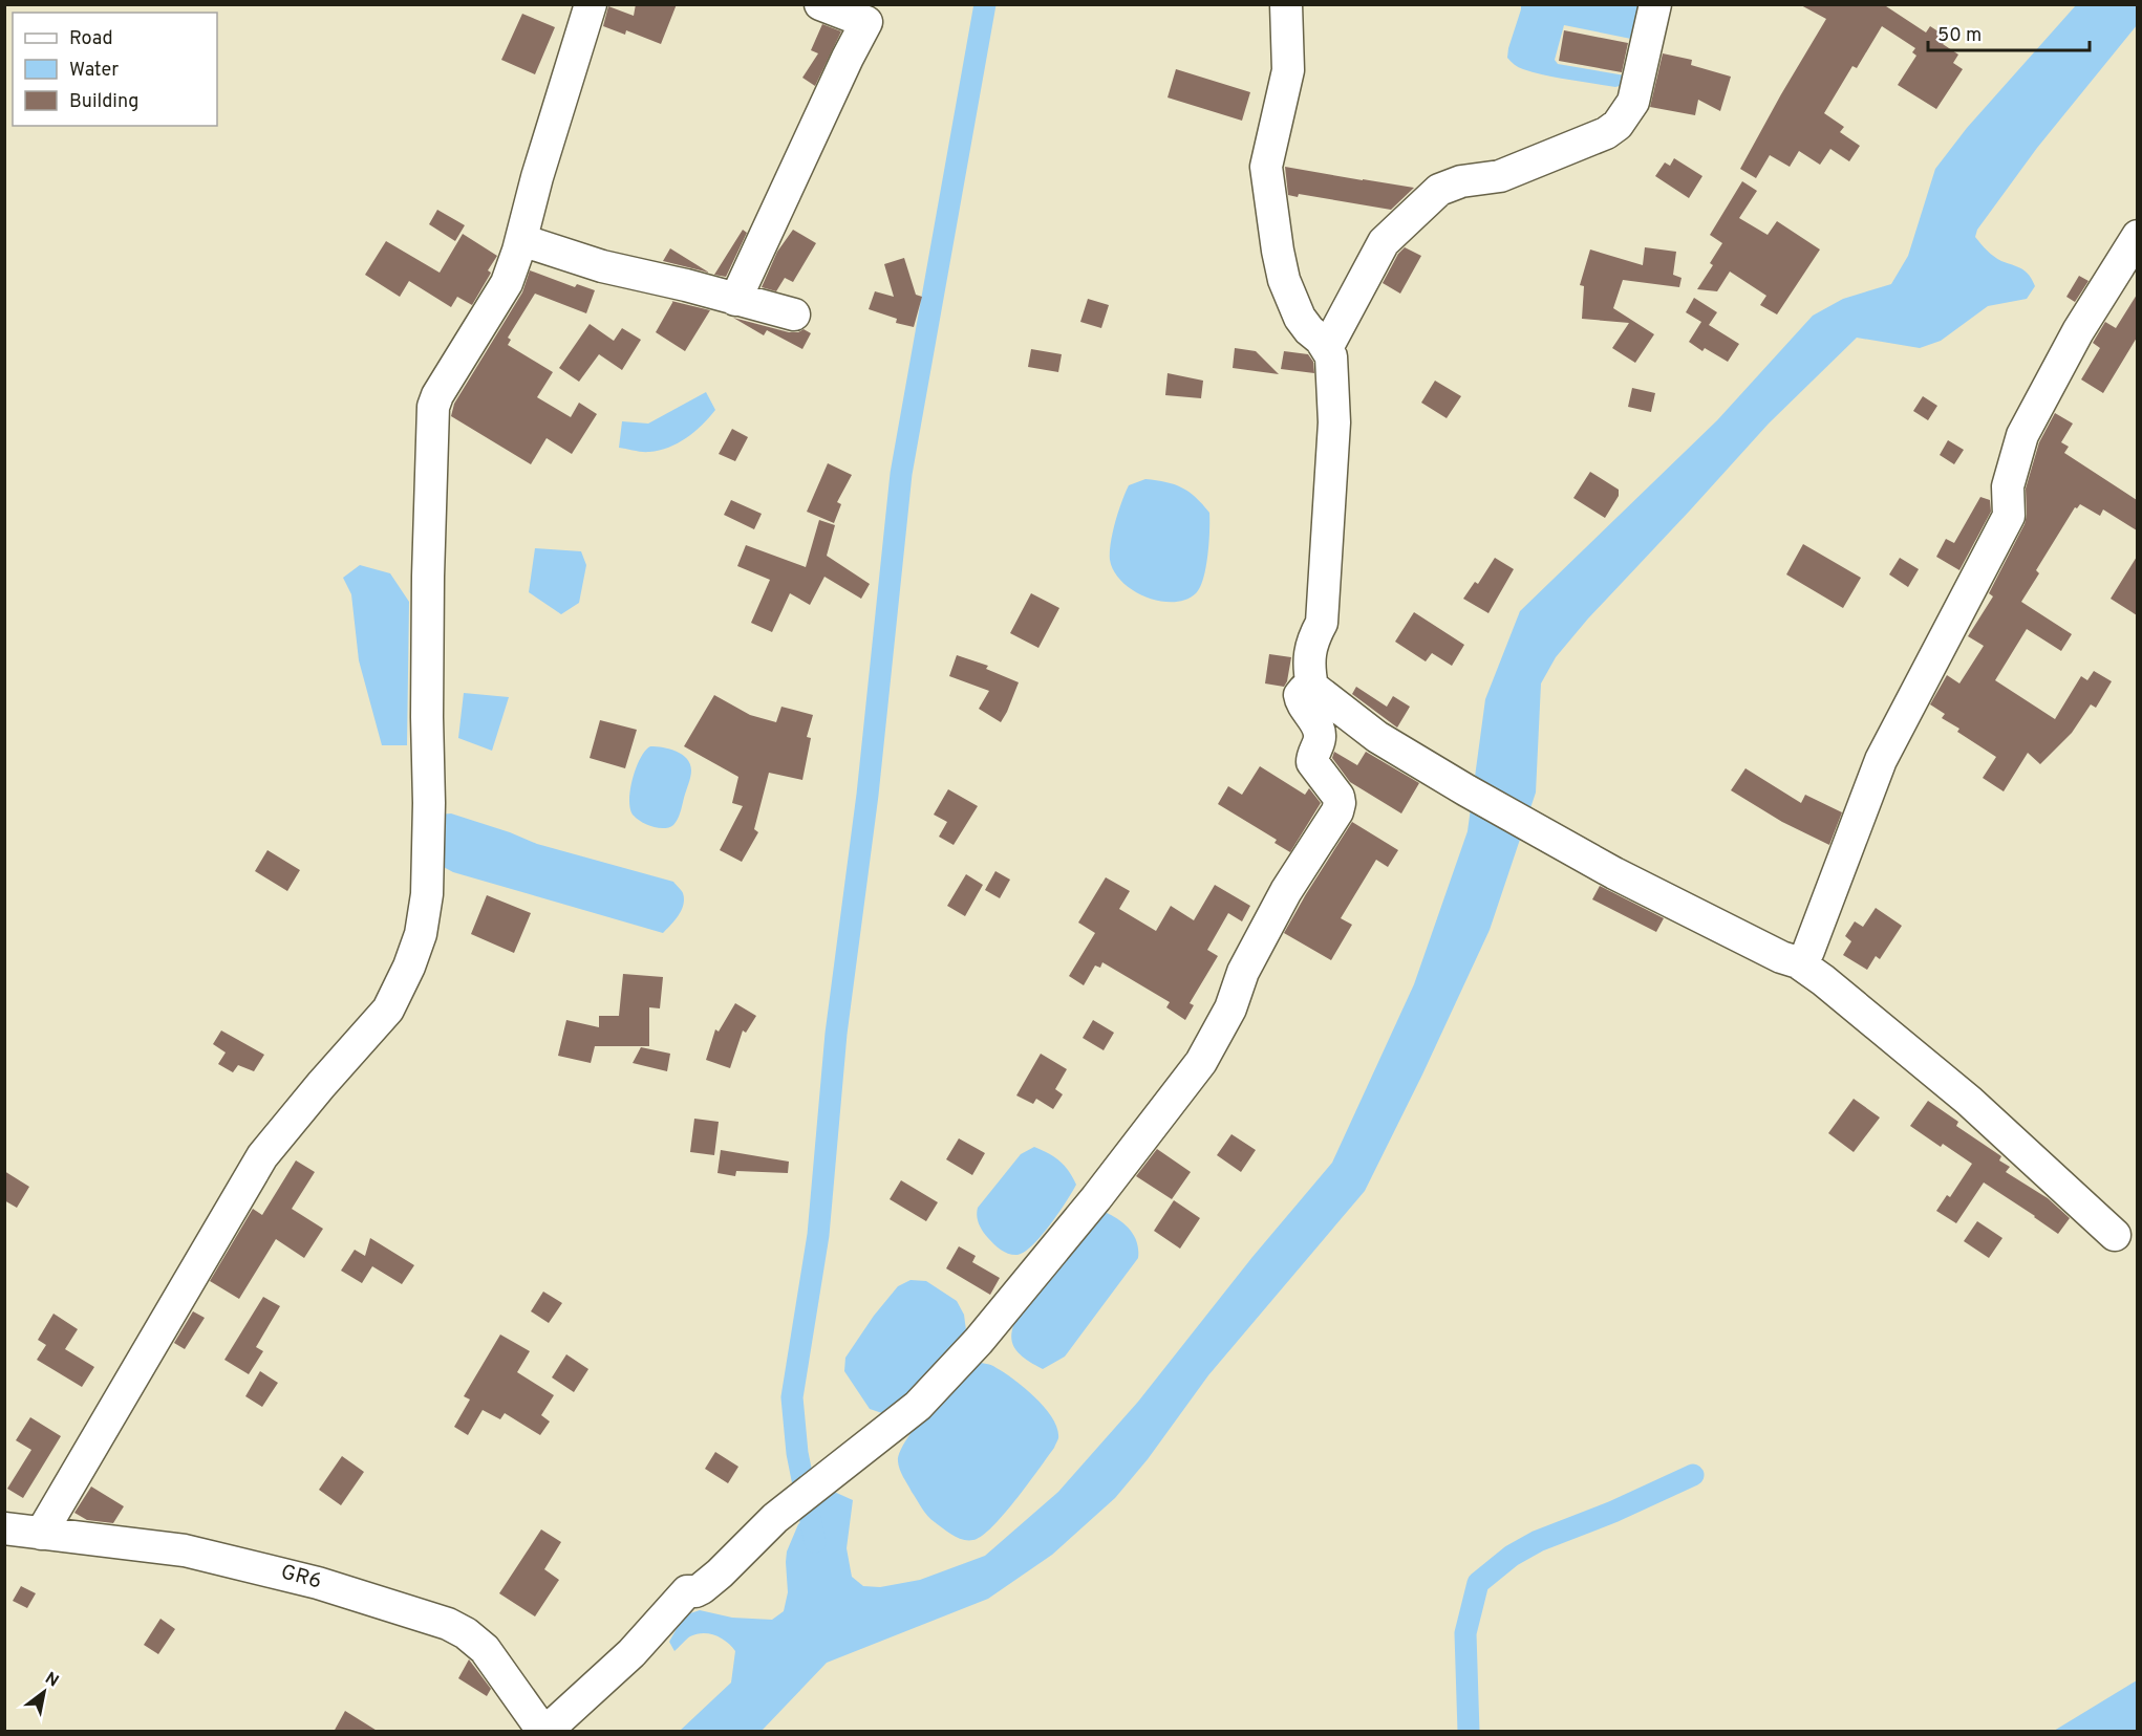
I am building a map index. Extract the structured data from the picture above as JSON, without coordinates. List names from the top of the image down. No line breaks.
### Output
{"streets":{"street":["GR6"]},"legend":["Road","Water","Building"],"scale_bar":"50 m","north":"top right"}
